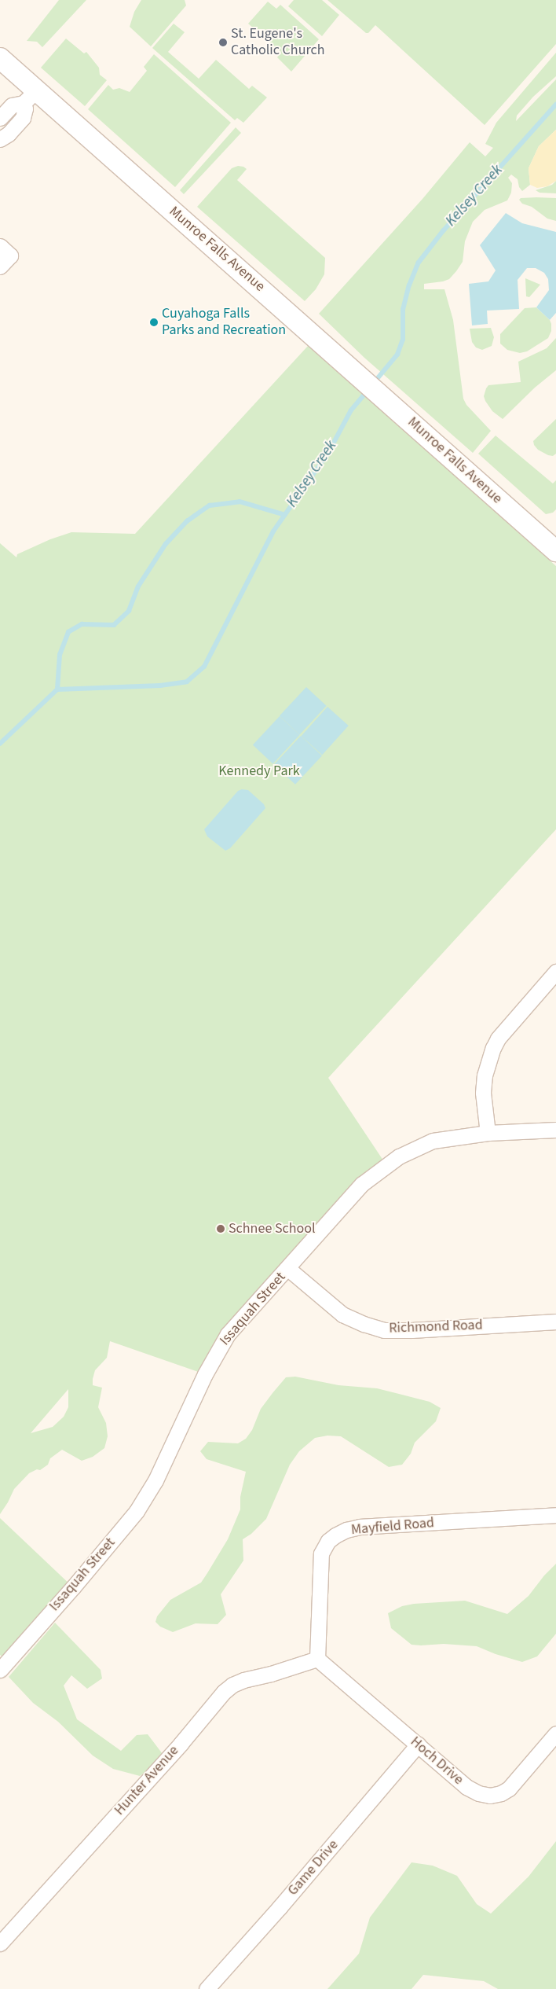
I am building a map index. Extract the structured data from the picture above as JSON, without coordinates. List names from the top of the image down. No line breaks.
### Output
{"streets":{"street":["Munroe Falls Avenue","Issaquah Street","Richmond Road","Mayfield Road","Hoch Drive","Hunter Avenue","Game Drive"]},"crossings":[["Issaquah Street","Richmond Road"],["Mayfield Road","Hoch Drive"],["Mayfield Road","Hunter Avenue"],["Hoch Drive","Hunter Avenue"],["Hoch Drive","Game Drive"]],"water":["Kelsey Creek"],"parks":["Kennedy Park"],"places":["St. Eugene's Catholic Church","Cuyahoga Falls Parks and Recreation","Schnee School"]}
